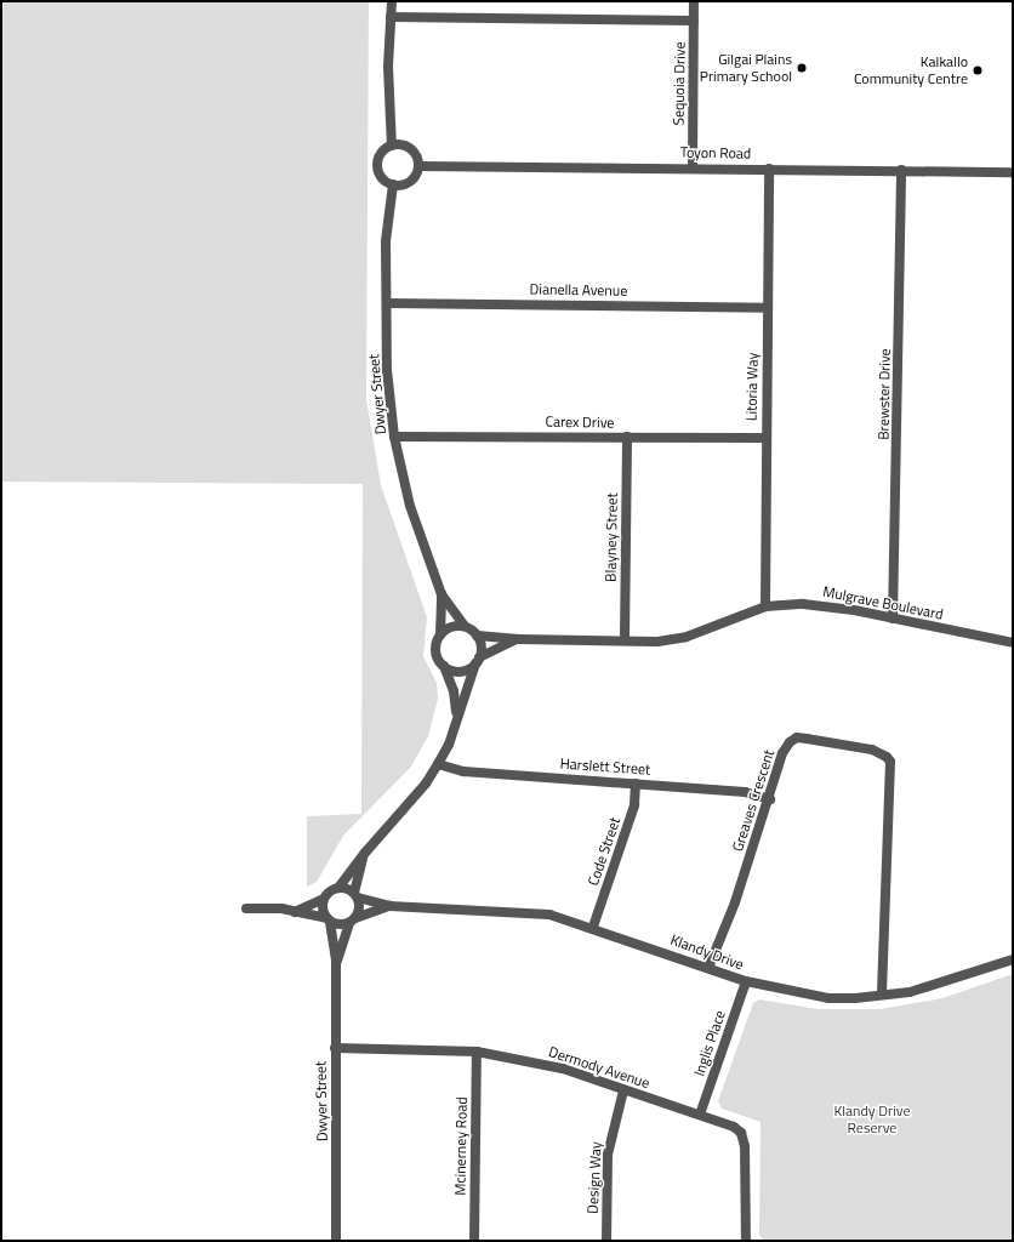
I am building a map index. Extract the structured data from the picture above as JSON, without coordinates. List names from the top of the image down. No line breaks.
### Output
{"streets":{"street":["Sequoia Drive","Toyon Road","Dianella Avenue","Litoria Way","Dwyer Street","Brewster Drive","Carex Drive","Blayney Street","Mulgrave Boulevard","Harslett Street","Greaves Crescent","Code Street","Klandy Drive","Inglis Place","Dermody Avenue","Mcinerney Road","Design Way"]},"crossings":[["Sequoia Drive","Toyon Road"],["Toyon Road","Litoria Way"],["Toyon Road","Dwyer Street"],["Toyon Road","Brewster Drive"],["Dianella Avenue","Litoria Way"],["Dianella Avenue","Dwyer Street"],["Litoria Way","Carex Drive"],["Litoria Way","Mulgrave Boulevard"],["Dwyer Street","Carex Drive"],["Dwyer Street","Mulgrave Boulevard"],["Dwyer Street","Klandy Drive"],["Dwyer Street","Dermody Avenue"],["Brewster Drive","Mulgrave Boulevard"],["Carex Drive","Blayney Street"],["Blayney Street","Mulgrave Boulevard"],["Harslett Street","Greaves Crescent"],["Harslett Street","Code Street"],["Greaves Crescent","Klandy Drive"],["Code Street","Klandy Drive"],["Klandy Drive","Inglis Place"],["Inglis Place","Dermody Avenue"],["Dermody Avenue","Mcinerney Road"],["Dermody Avenue","Design Way"]],"parks":["Klandy Drive Reserve"],"places":["Gilgai Plains Primary School","Kalkallo Community Centre"]}
